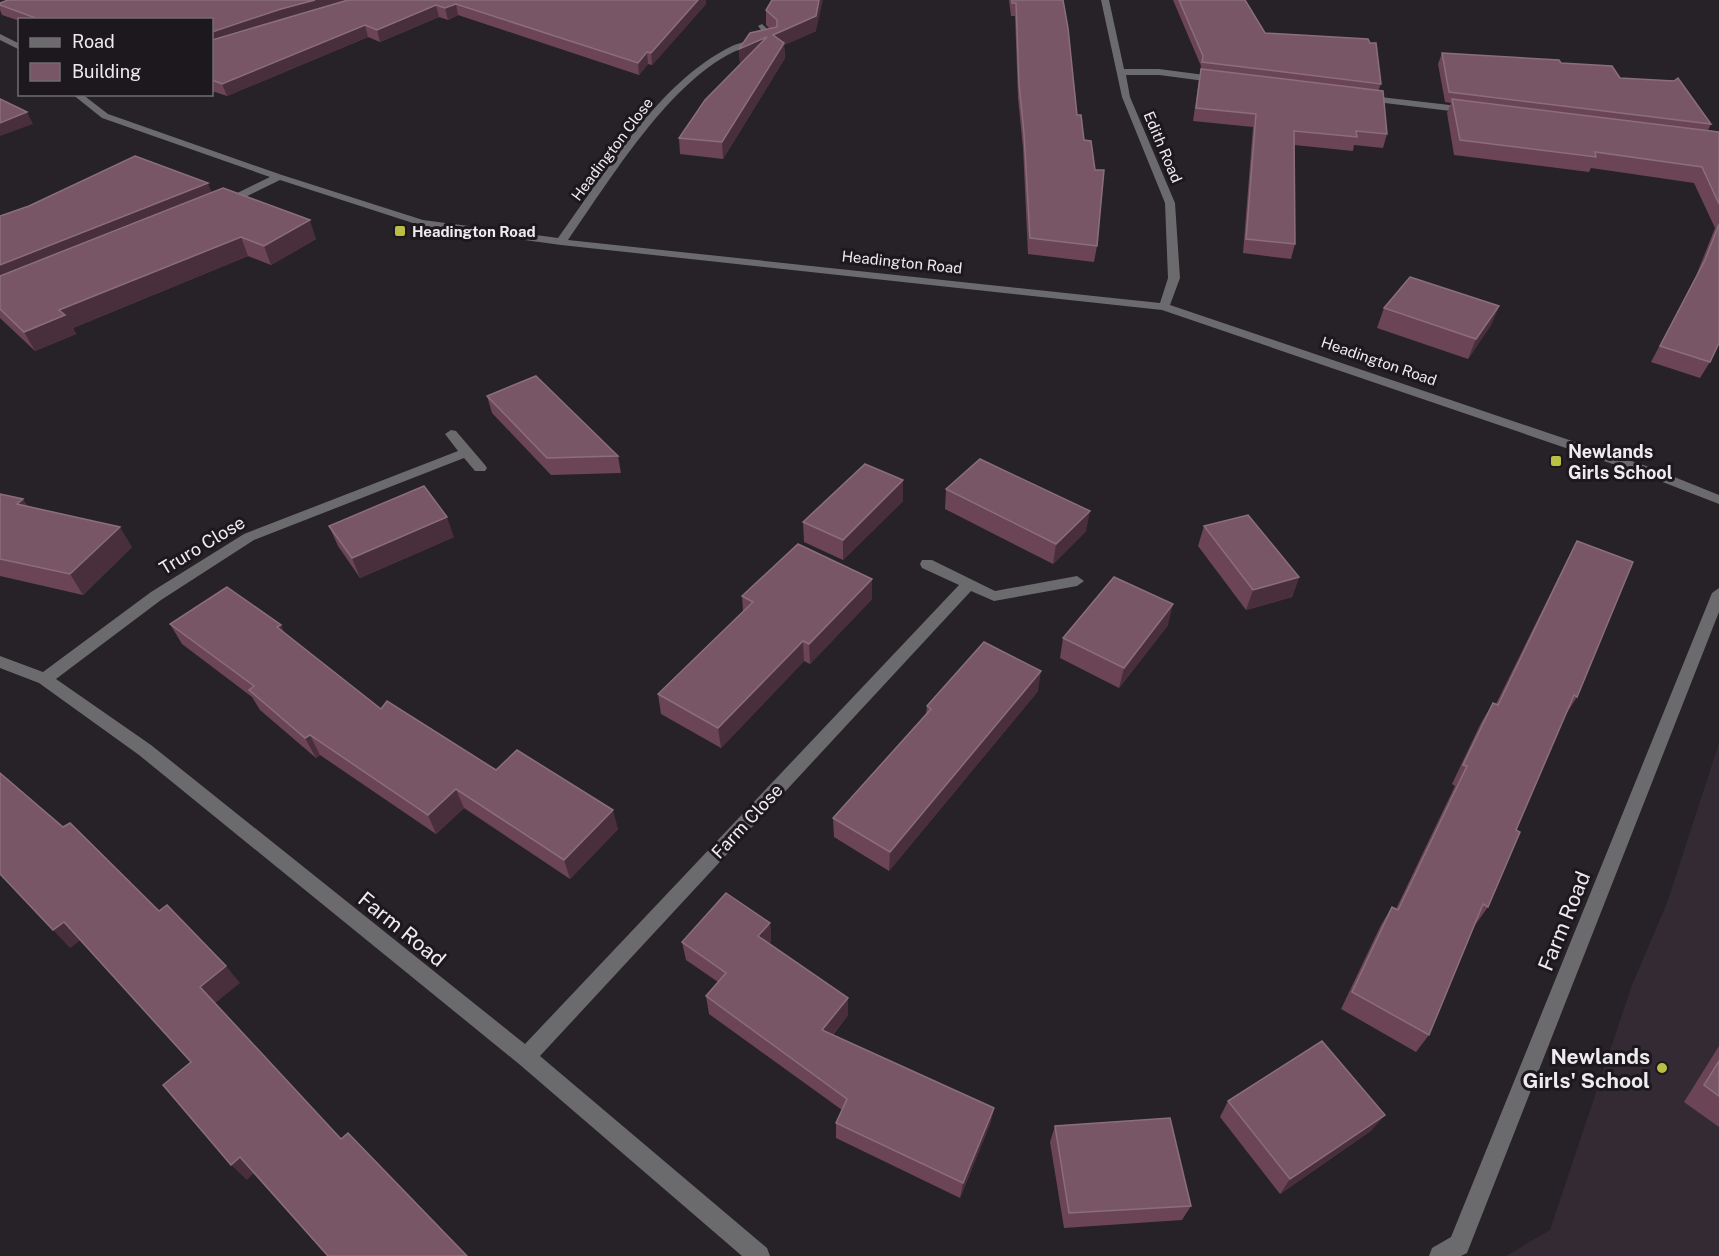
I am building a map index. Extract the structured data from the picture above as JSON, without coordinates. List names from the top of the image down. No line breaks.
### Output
{"streets":{"street":["Edith Road","Headington Close","Headington Road","Truro Close","Farm Close","Farm Road"]},"crossings":[["Edith Road","Headington Road"],["Headington Close","Headington Road"],["Truro Close","Farm Road"],["Farm Close","Farm Road"]],"places":{"transit":["Headington Road","Newlands Girls School"],"other":["Newlands Girls' School"]},"legend":["Road","Building"]}
